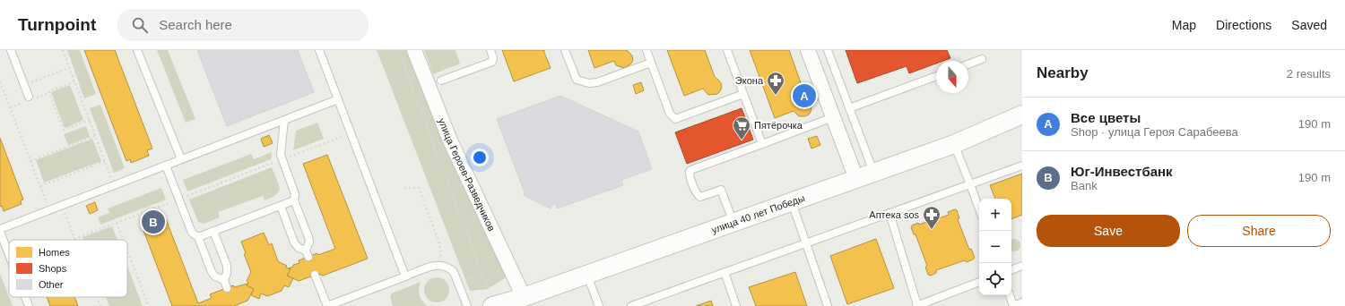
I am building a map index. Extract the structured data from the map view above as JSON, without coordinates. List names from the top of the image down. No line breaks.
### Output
{"streets":{"street":["улица Героев-Разведчиков","улица 40 лет Победы"]},"crossings":[["улица Героев-Разведчиков","улица 40 лет Победы"]],"places":{"pharmacy":["Экона","Аптека sos"],"supermarket":["Пятёрочка"]},"legend":["Homes","Shops","Other"],"north":"bottom","page":{"header":"Turnpoint","search":"Search here","nav":["Map","Directions","Saved"],"heading":["Nearby","2 results"],"pins":["A","B"],"list":[{"mark":"A","name":"Все цветы","note":"Shop · улица Героя Сарабеева","value":"190 m"},{"mark":"B","name":"Юг-Инвестбанк","note":"Bank","value":"190 m"}],"map_buttons":["+","−"],"buttons":["Save","Share"]}}
